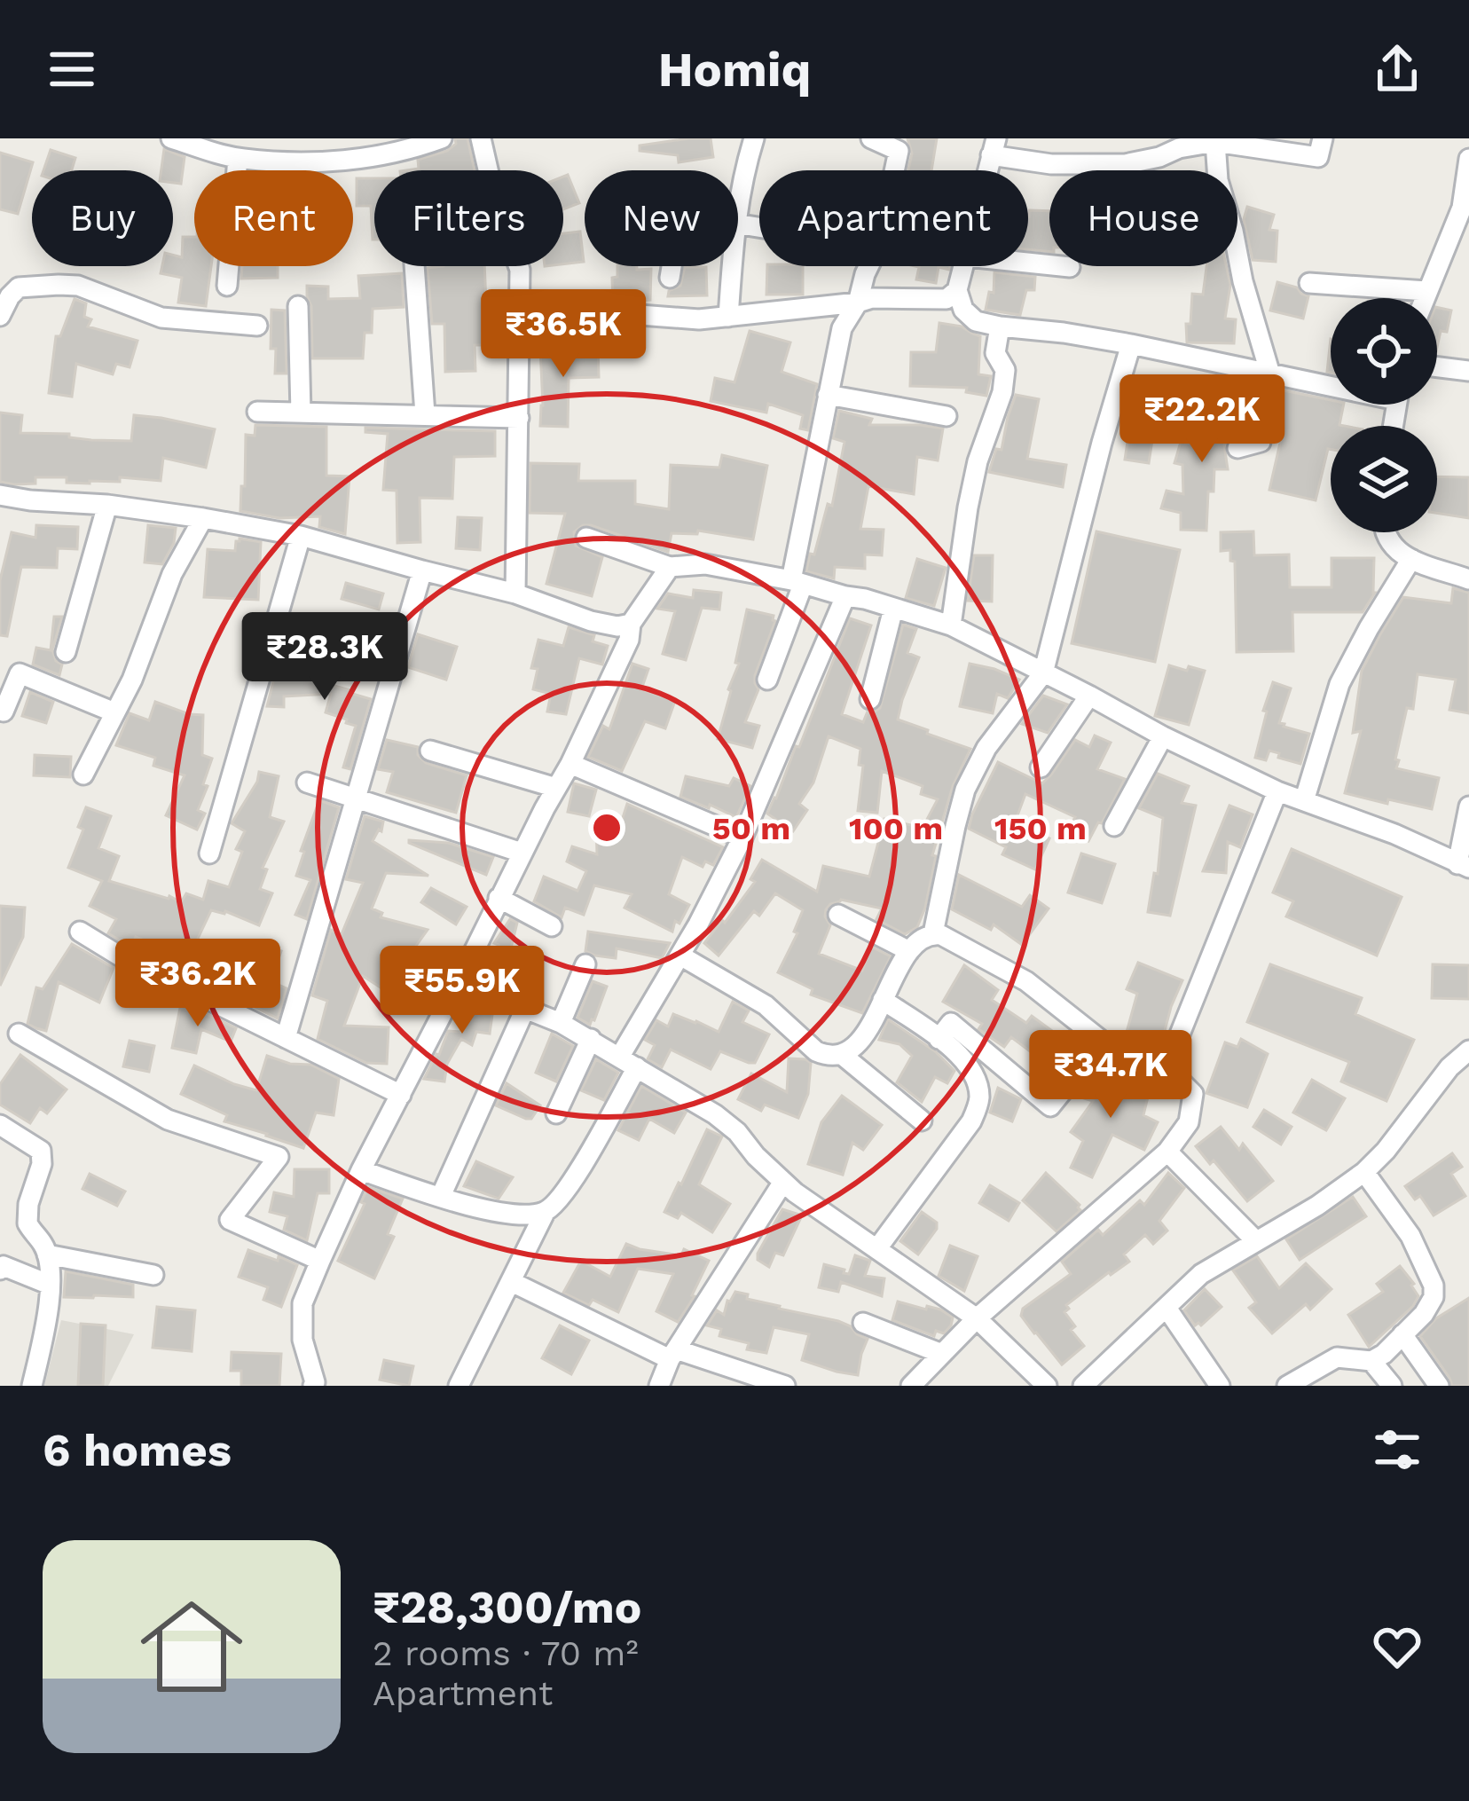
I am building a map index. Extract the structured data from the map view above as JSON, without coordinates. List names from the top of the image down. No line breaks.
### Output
{"page":{"header":"Homiq","chip":["Buy","Rent","Filters","New","Apartment","House"],"price":["₹36.5K","₹22.2K","₹28.3K","₹36.2K","₹55.9K","₹34.7K"],"heading":"6 homes","list":[{"name":"₹28,300/mo","note":"2 rooms · 70 m² · Apartment"}]},"rings":["50 m","100 m","150 m"]}
